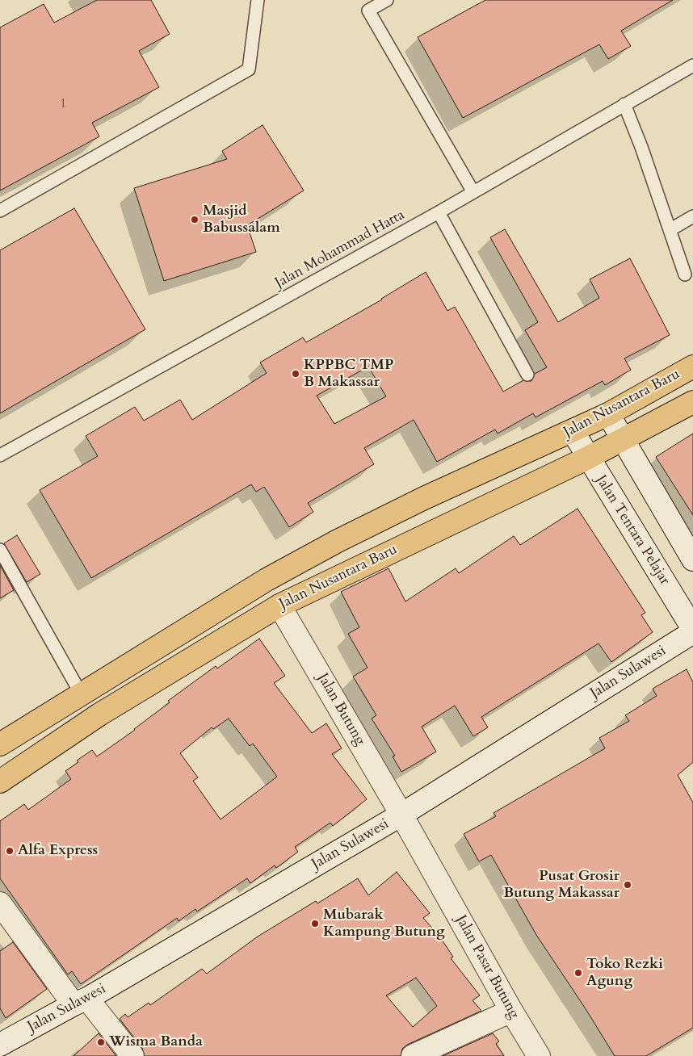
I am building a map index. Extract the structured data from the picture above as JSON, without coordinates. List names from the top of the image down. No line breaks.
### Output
{"streets":{"highway":["Jalan Nusantara Baru"],"street":["Jalan Tentara Pelajar","Jalan Sulawesi","Jalan Butung","Jalan Pasar Butung"],"lane":["Jalan Mohammad Hatta"]},"crossings":[["Jalan Nusantara Baru","Jalan Tentara Pelajar"],["Jalan Nusantara Baru","Jalan Butung"],["Jalan Tentara Pelajar","Jalan Sulawesi"],["Jalan Sulawesi","Jalan Butung"],["Jalan Sulawesi","Jalan Pasar Butung"],["Jalan Butung","Jalan Pasar Butung"]],"places":["Masjid Babussalam","KPPBC TMP B Makassar","Alfa Express","Pusat Grosir Butung Makassar","Mubarak Kampung Butung","Toko Rezki Agung","Wisma Banda"],"house_numbers":["1"]}
